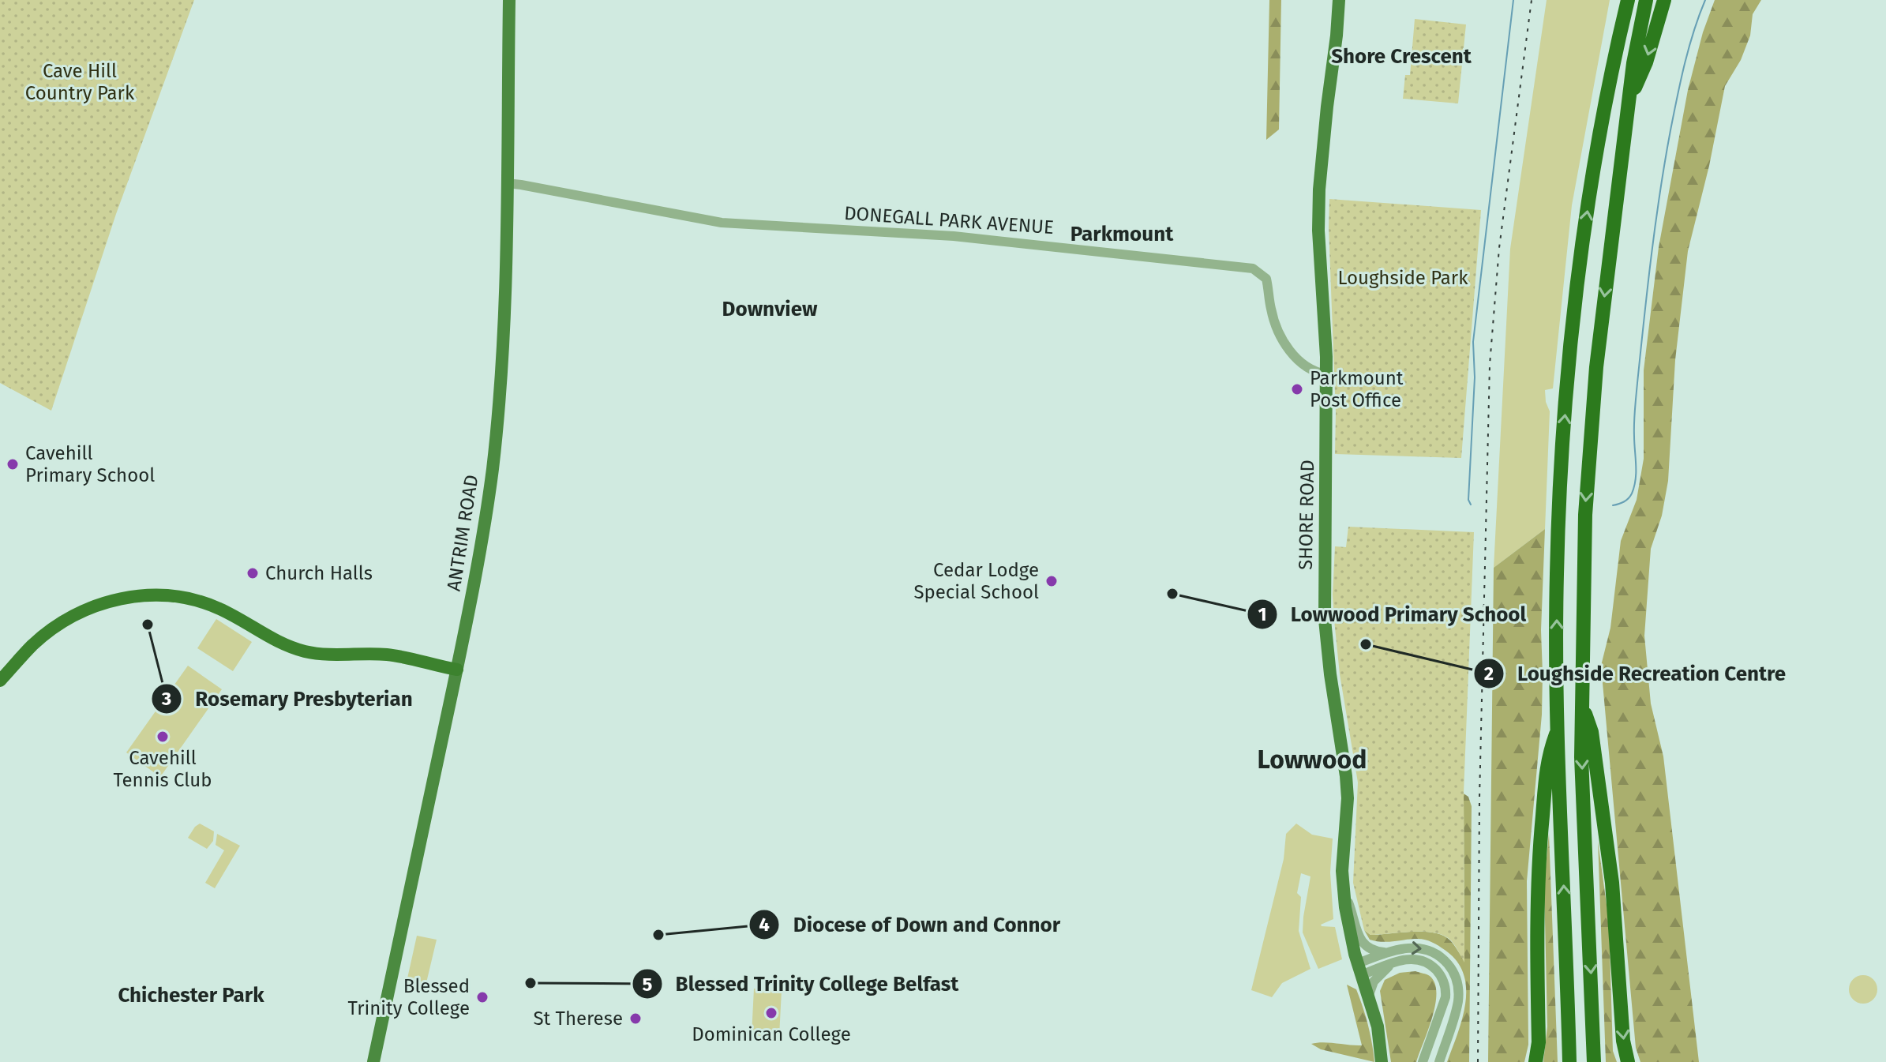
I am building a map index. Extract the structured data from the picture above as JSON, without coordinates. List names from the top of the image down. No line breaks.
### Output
{"streets":{"main road":["SHORE ROAD","ANTRIM ROAD"],"street":["DONEGALL PARK AVENUE"]},"crossings":[["DONEGALL PARK AVENUE","SHORE ROAD"],["DONEGALL PARK AVENUE","ANTRIM ROAD"]],"districts":["Shore Crescent","Parkmount","Downview","Lowwood","Chichester Park"],"parks":["Cave Hill Country Park","Loughside Park"],"places":["Parkmount Post Office","Cavehill Primary School","Church Halls","Cedar Lodge Special School","Lowwood Primary School","Rosemary Presbyterian","Loughside Recreation Centre","Cavehill Tennis Club","Diocese of Down and Connor","Blessed Trinity College Belfast","Blessed Trinity College","Dominican College","St Therese"]}
